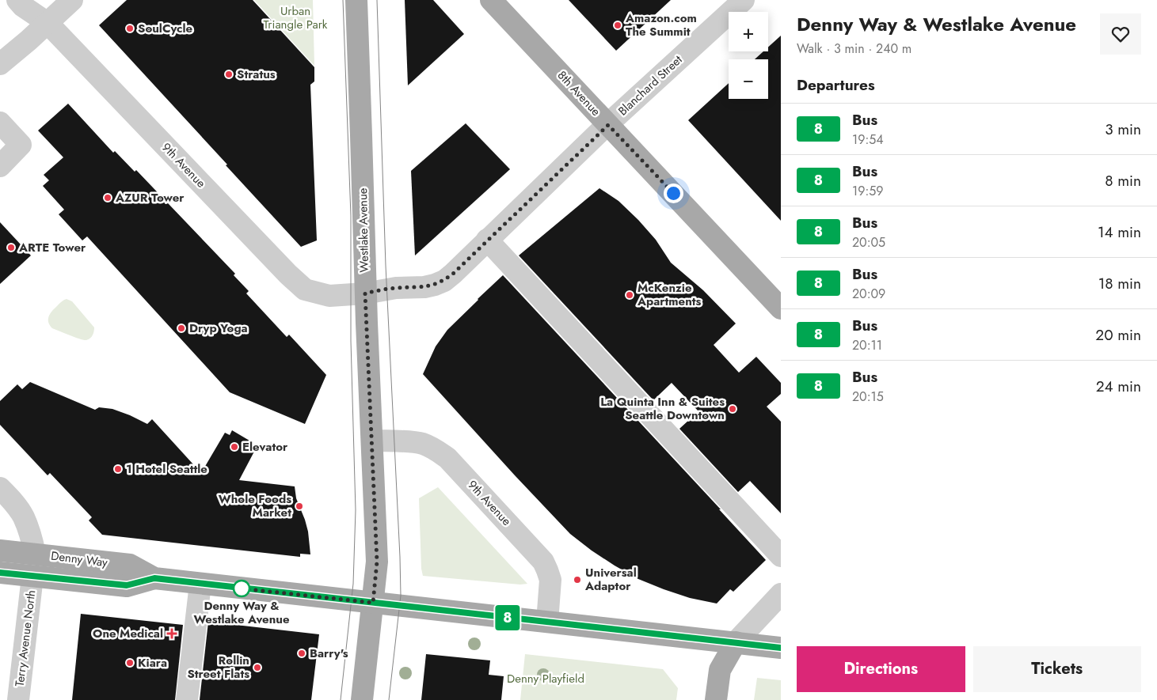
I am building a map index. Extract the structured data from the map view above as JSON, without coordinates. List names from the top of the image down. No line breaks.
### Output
{"streets":{"main road":["8th Avenue","Westlake Avenue","Denny Way"],"street":["Blanchard Street","9th Avenue","Terry Avenue North"]},"crossings":[["Blanchard Street","8th Avenue"],["Blanchard Street","9th Avenue"],["Blanchard Street","Westlake Avenue"],["9th Avenue","Westlake Avenue"],["9th Avenue","Denny Way"],["Westlake Avenue","Denny Way"],["Denny Way","Terry Avenue North"]],"parks":["Urban Triangle Park","Denny Playfield"],"places":{"other":["Amazon.com The Summit","SoulCycle","Stratus","AZUR Tower","ARTE Tower","McKenzie Apartments","Dryp Yoga","La Quinta Inn & Suites Seattle Downtown","Elevator","1 Hotel Seattle","Whole Foods Market","Universal Adaptor","Denny Way & Westlake Avenue","Barry's","Kiara","Rollin Street Flats"],"health":["One Medical"]},"lines":["bus line 8"],"page":{"on_map":"8","heading":[["Denny Way & Westlake Avenue","Walk · 3 min · 240 m"],"Departures"],"map_buttons":["+","−"],"list":[{"mark":"8","name":"Bus","note":"19:54","value":"3 min"},{"mark":"8","name":"Bus","note":"19:59","value":"8 min"},{"mark":"8","name":"Bus","note":"20:05","value":"14 min"},{"mark":"8","name":"Bus","note":"20:09","value":"18 min"},{"mark":"8","name":"Bus","note":"20:11","value":"20 min"},{"mark":"8","name":"Bus","note":"20:15","value":"24 min"}],"buttons":["Directions","Tickets"]}}
